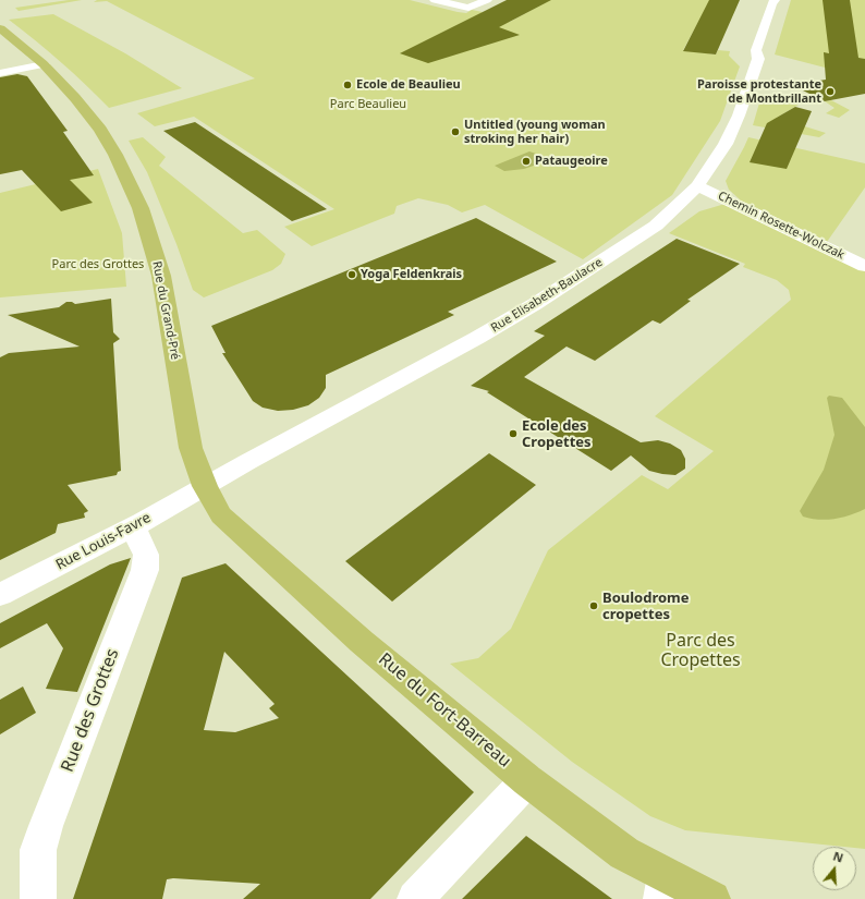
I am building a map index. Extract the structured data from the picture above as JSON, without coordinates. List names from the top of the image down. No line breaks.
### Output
{"streets":{"main road":["Rue du Grand-Pré","Rue du Fort-Barreau"],"street":["Chemin Rosette-Wolczak","Rue Elisabeth-Baulacre","Rue Louis-Favre","Rue des Grottes"]},"crossings":[["Chemin Rosette-Wolczak","Rue Elisabeth-Baulacre"],["Rue Elisabeth-Baulacre","Rue du Grand-Pré"],["Rue Elisabeth-Baulacre","Rue Louis-Favre"],["Rue Elisabeth-Baulacre","Rue du Fort-Barreau"],["Rue du Grand-Pré","Rue Louis-Favre"],["Rue du Grand-Pré","Rue du Fort-Barreau"],["Rue Louis-Favre","Rue des Grottes"],["Rue Louis-Favre","Rue du Fort-Barreau"]],"parks":["Parc Beaulieu","Parc des Grottes","Parc des Cropettes"],"places":["Ecole de Beaulieu","Paroisse protestante de Montbrillant","Untitled (young woman stroking her hair)","Pataugeoire","Yoga Feldenkrais","Ecole des Cropettes","Boulodrome cropettes"],"north":"top"}
